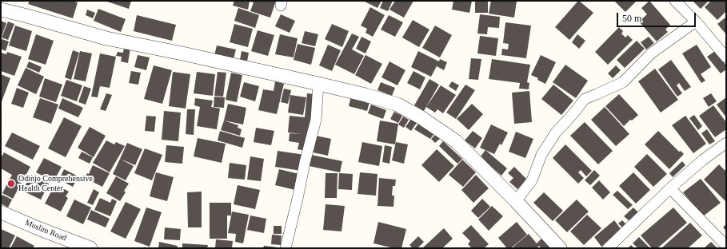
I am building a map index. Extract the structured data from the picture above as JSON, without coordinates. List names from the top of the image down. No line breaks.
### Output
{"streets":{"street":["Muslim Road"]},"places":["Odinjo Comprehensive Health Center"],"scale_bar":"50 m"}
